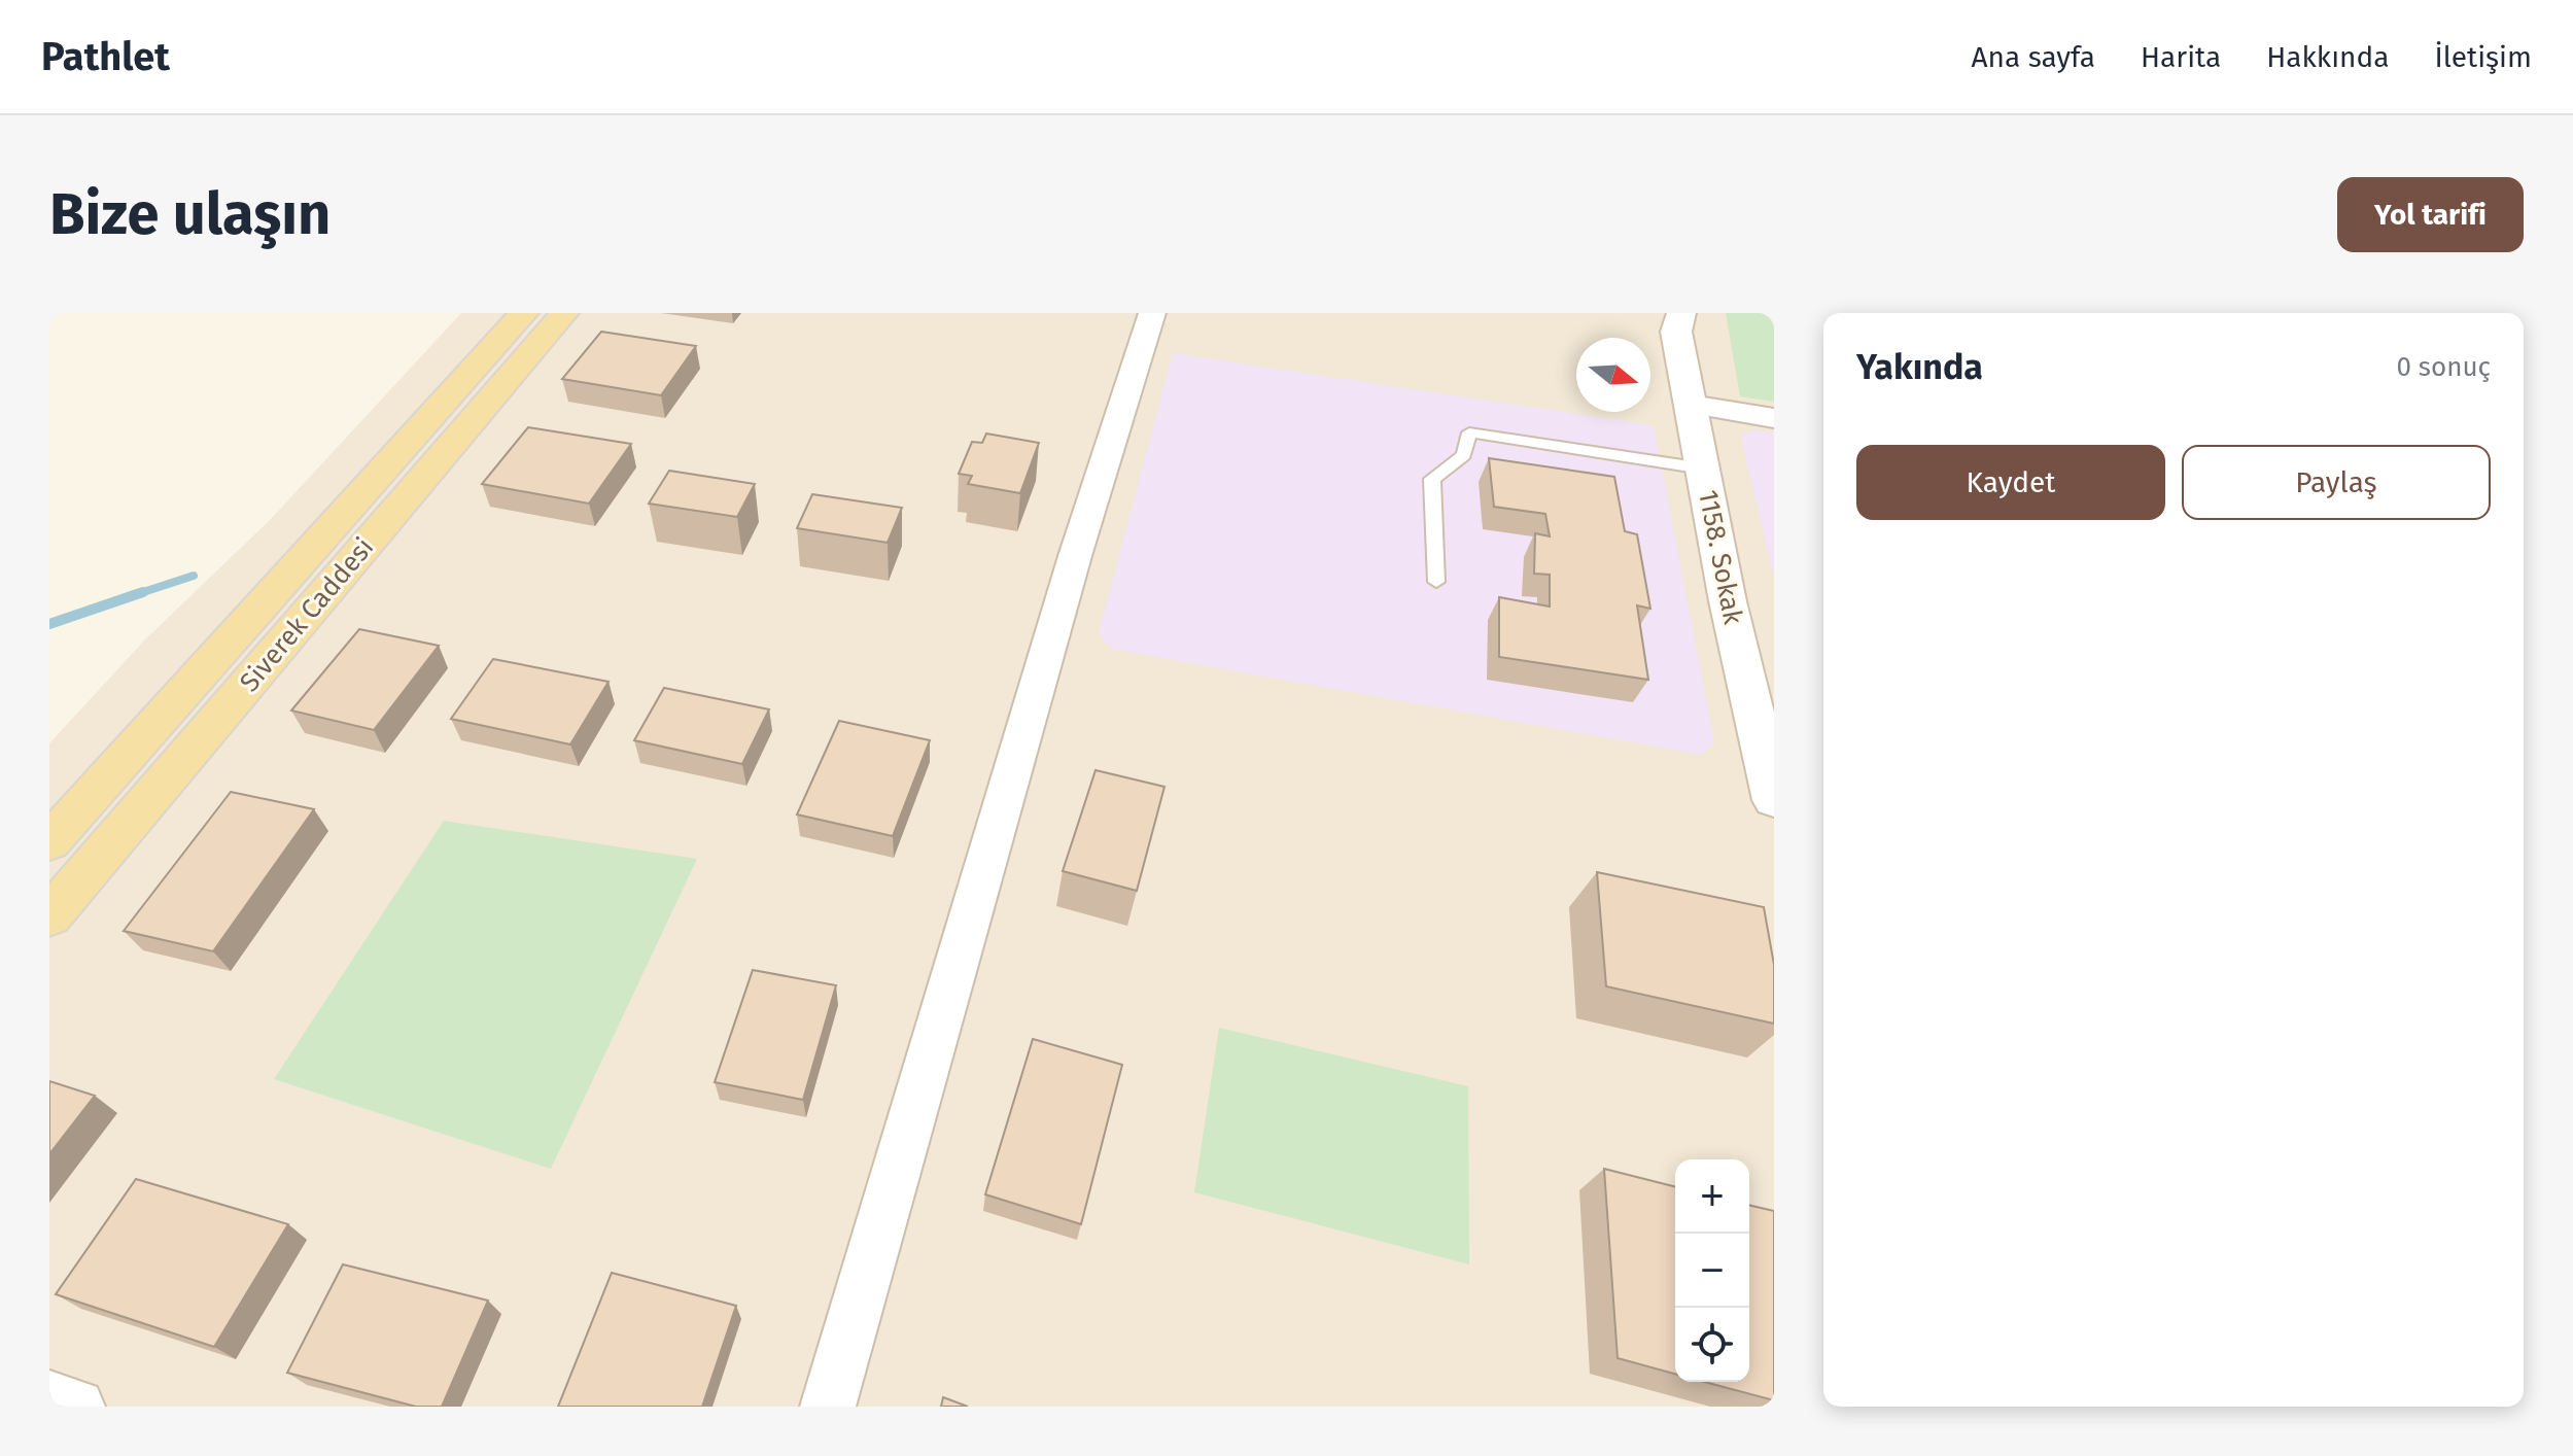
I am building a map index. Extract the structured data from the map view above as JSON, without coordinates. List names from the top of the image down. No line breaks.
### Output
{"streets":{"main road":["Siverek Caddesi"],"street":["1158. Sokak"]},"north":"right","page":{"header":"Pathlet","nav":["Ana sayfa","Harita","Hakkında","İletişim"],"buttons":["Yol tarifi",["Kaydet","Paylaş"]],"title":"Bize ulaşın","heading":["Yakında","0 sonuç"],"map_buttons":["+","−"]}}
